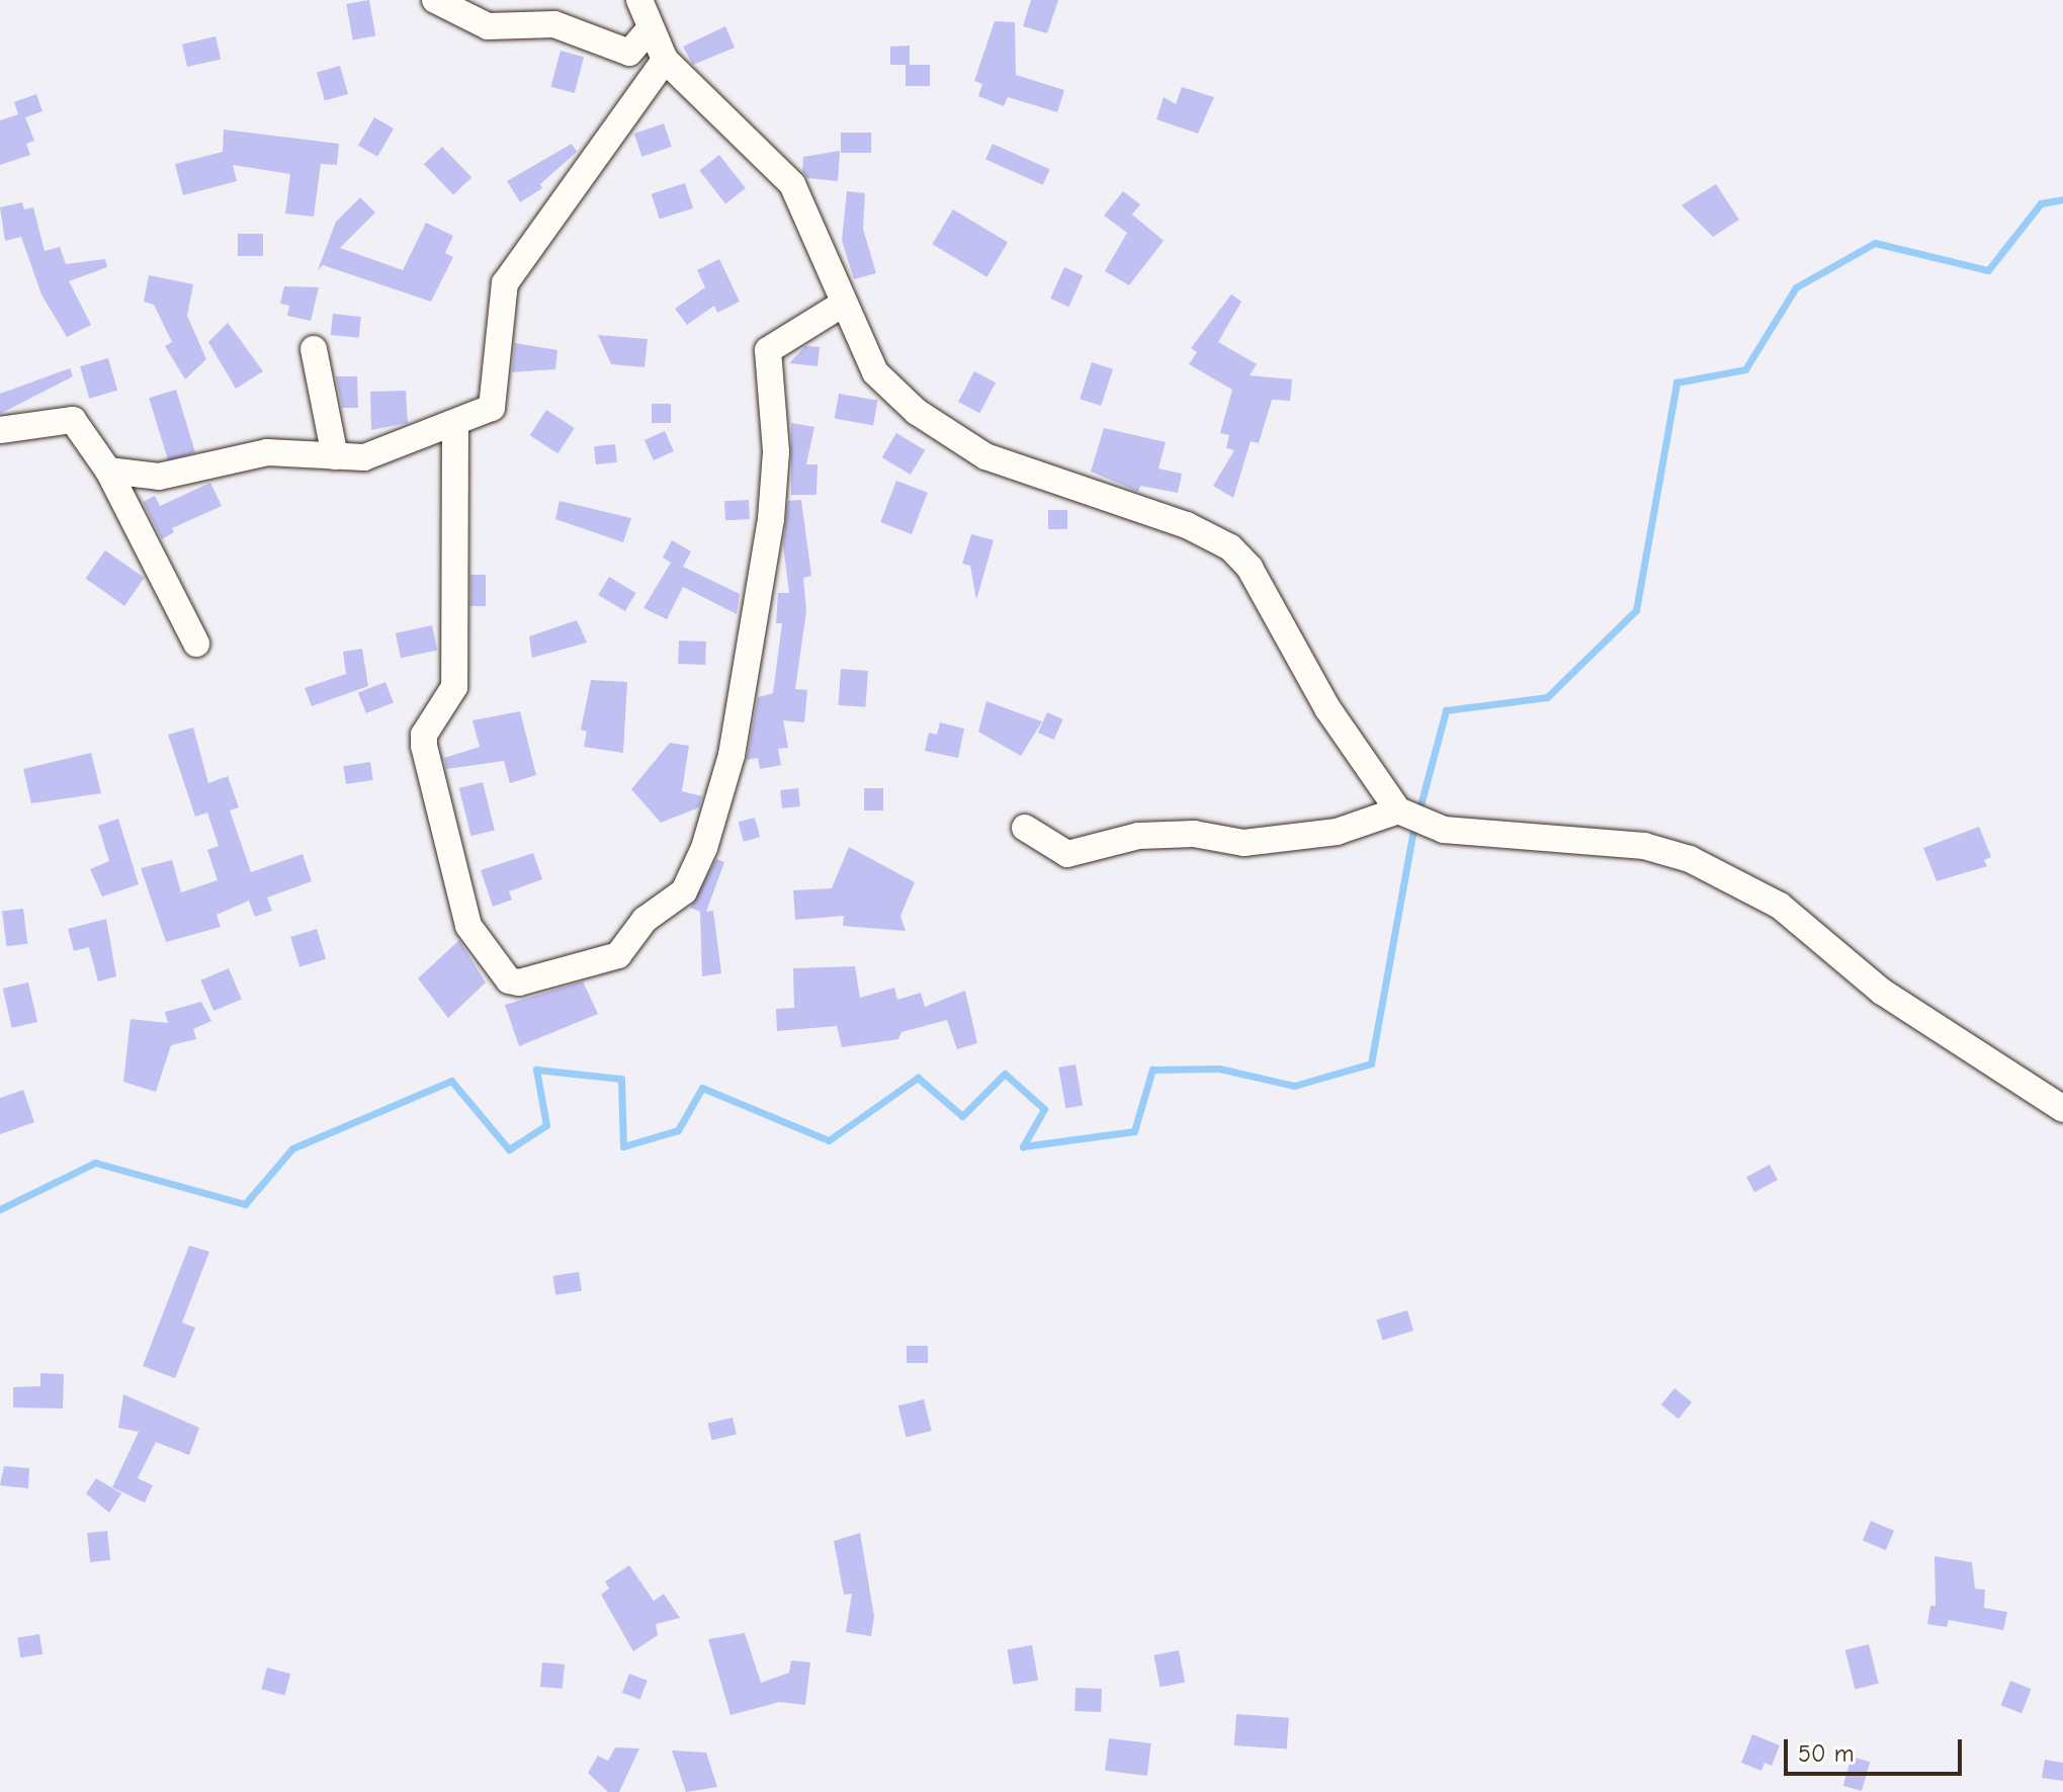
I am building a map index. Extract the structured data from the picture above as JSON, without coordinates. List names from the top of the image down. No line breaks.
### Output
{"scale_bar":"50 m"}
